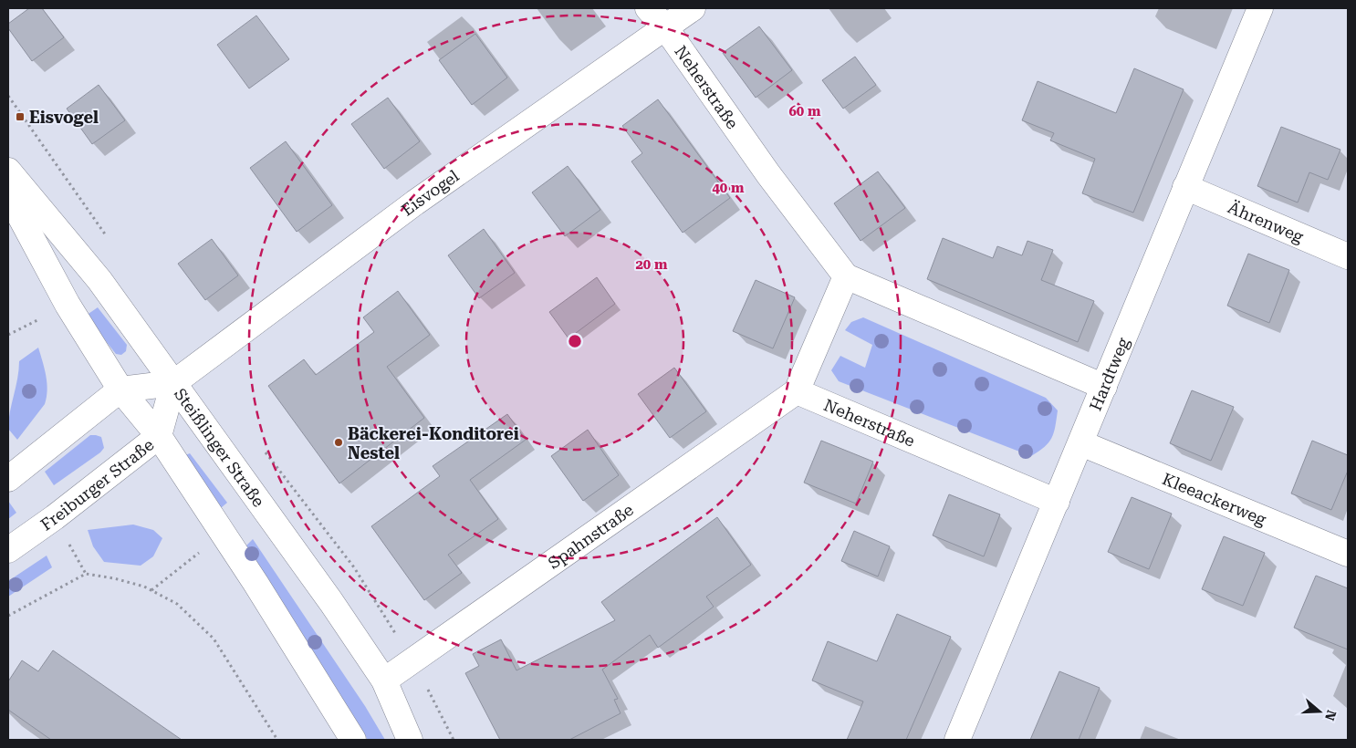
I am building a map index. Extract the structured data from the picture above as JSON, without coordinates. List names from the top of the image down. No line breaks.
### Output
{"streets":{"street":["Neherstraße","Eisvogel","Ährenweg","Hardtweg","Steißlinger Straße","Freiburger Straße","Kleeackerweg","Spahnstraße"]},"crossings":[["Neherstraße","Eisvogel"],["Neherstraße","Hardtweg"],["Neherstraße","Spahnstraße"],["Eisvogel","Steißlinger Straße"],["Eisvogel","Freiburger Straße"],["Ährenweg","Hardtweg"],["Hardtweg","Kleeackerweg"],["Steißlinger Straße","Freiburger Straße"],["Steißlinger Straße","Spahnstraße"]],"places":{"transit":["Eisvogel"],"other":["Bäckerei-Konditorei Nestel"]},"north":"right","rings":["60 m","40 m","20 m"]}
